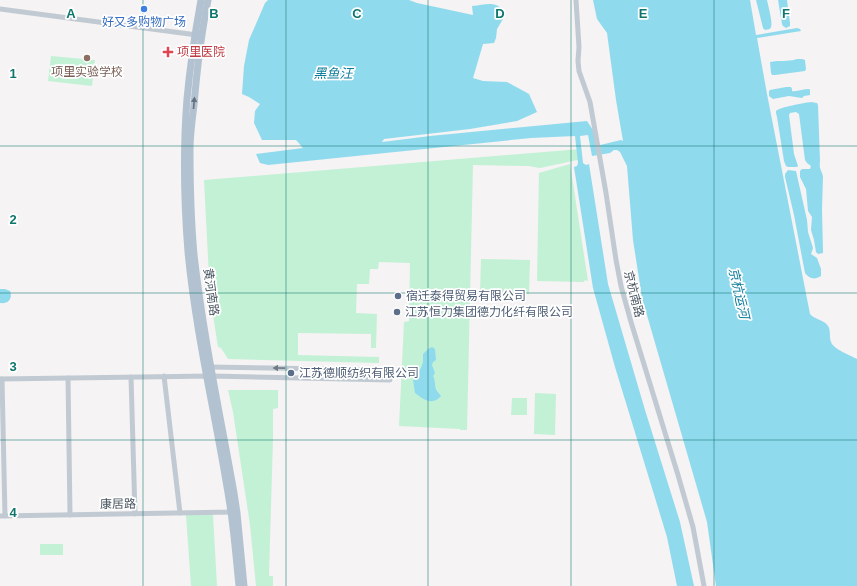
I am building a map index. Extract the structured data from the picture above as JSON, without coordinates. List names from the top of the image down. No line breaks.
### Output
{"streets":{"main road":["黄河南路"],"street":["京杭南路","康居路"]},"crossings":[["黄河南路","康居路"]],"water":["黑鱼汪","京杭运河"],"places":{"other":["好又多购物广场","项里实验学校","宿迁泰得贸易有限公司","江苏恒力集团德力化纤有限公司","江苏德顺纺织有限公司"],"health":["项里医院"]},"grid":{"columns":["A","B","C","D","E","F"],"rows":["1","2","3","4"]}}
